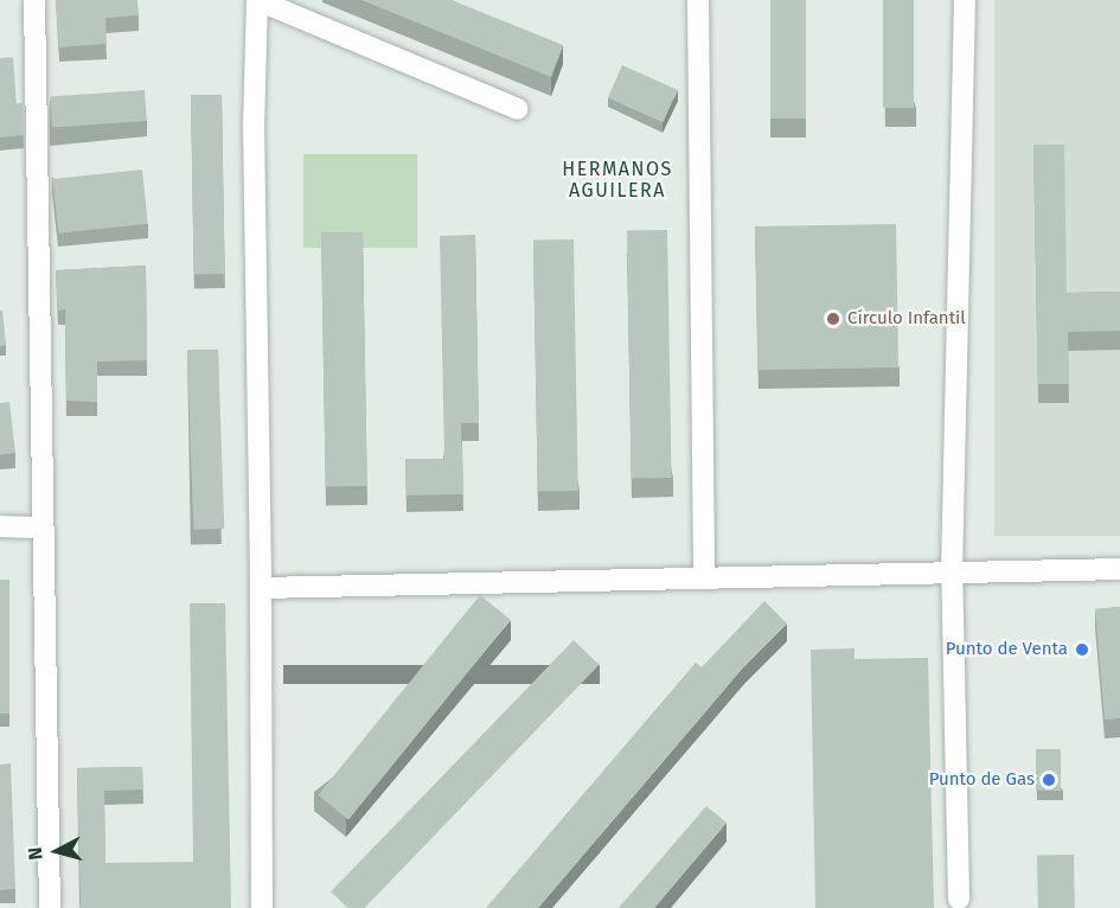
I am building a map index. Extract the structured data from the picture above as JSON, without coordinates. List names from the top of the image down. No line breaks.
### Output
{"districts":["HERMANOS AGUILERA"],"places":["Círculo Infantil","Punto de Venta","Punto de Gas"],"north":"left"}
